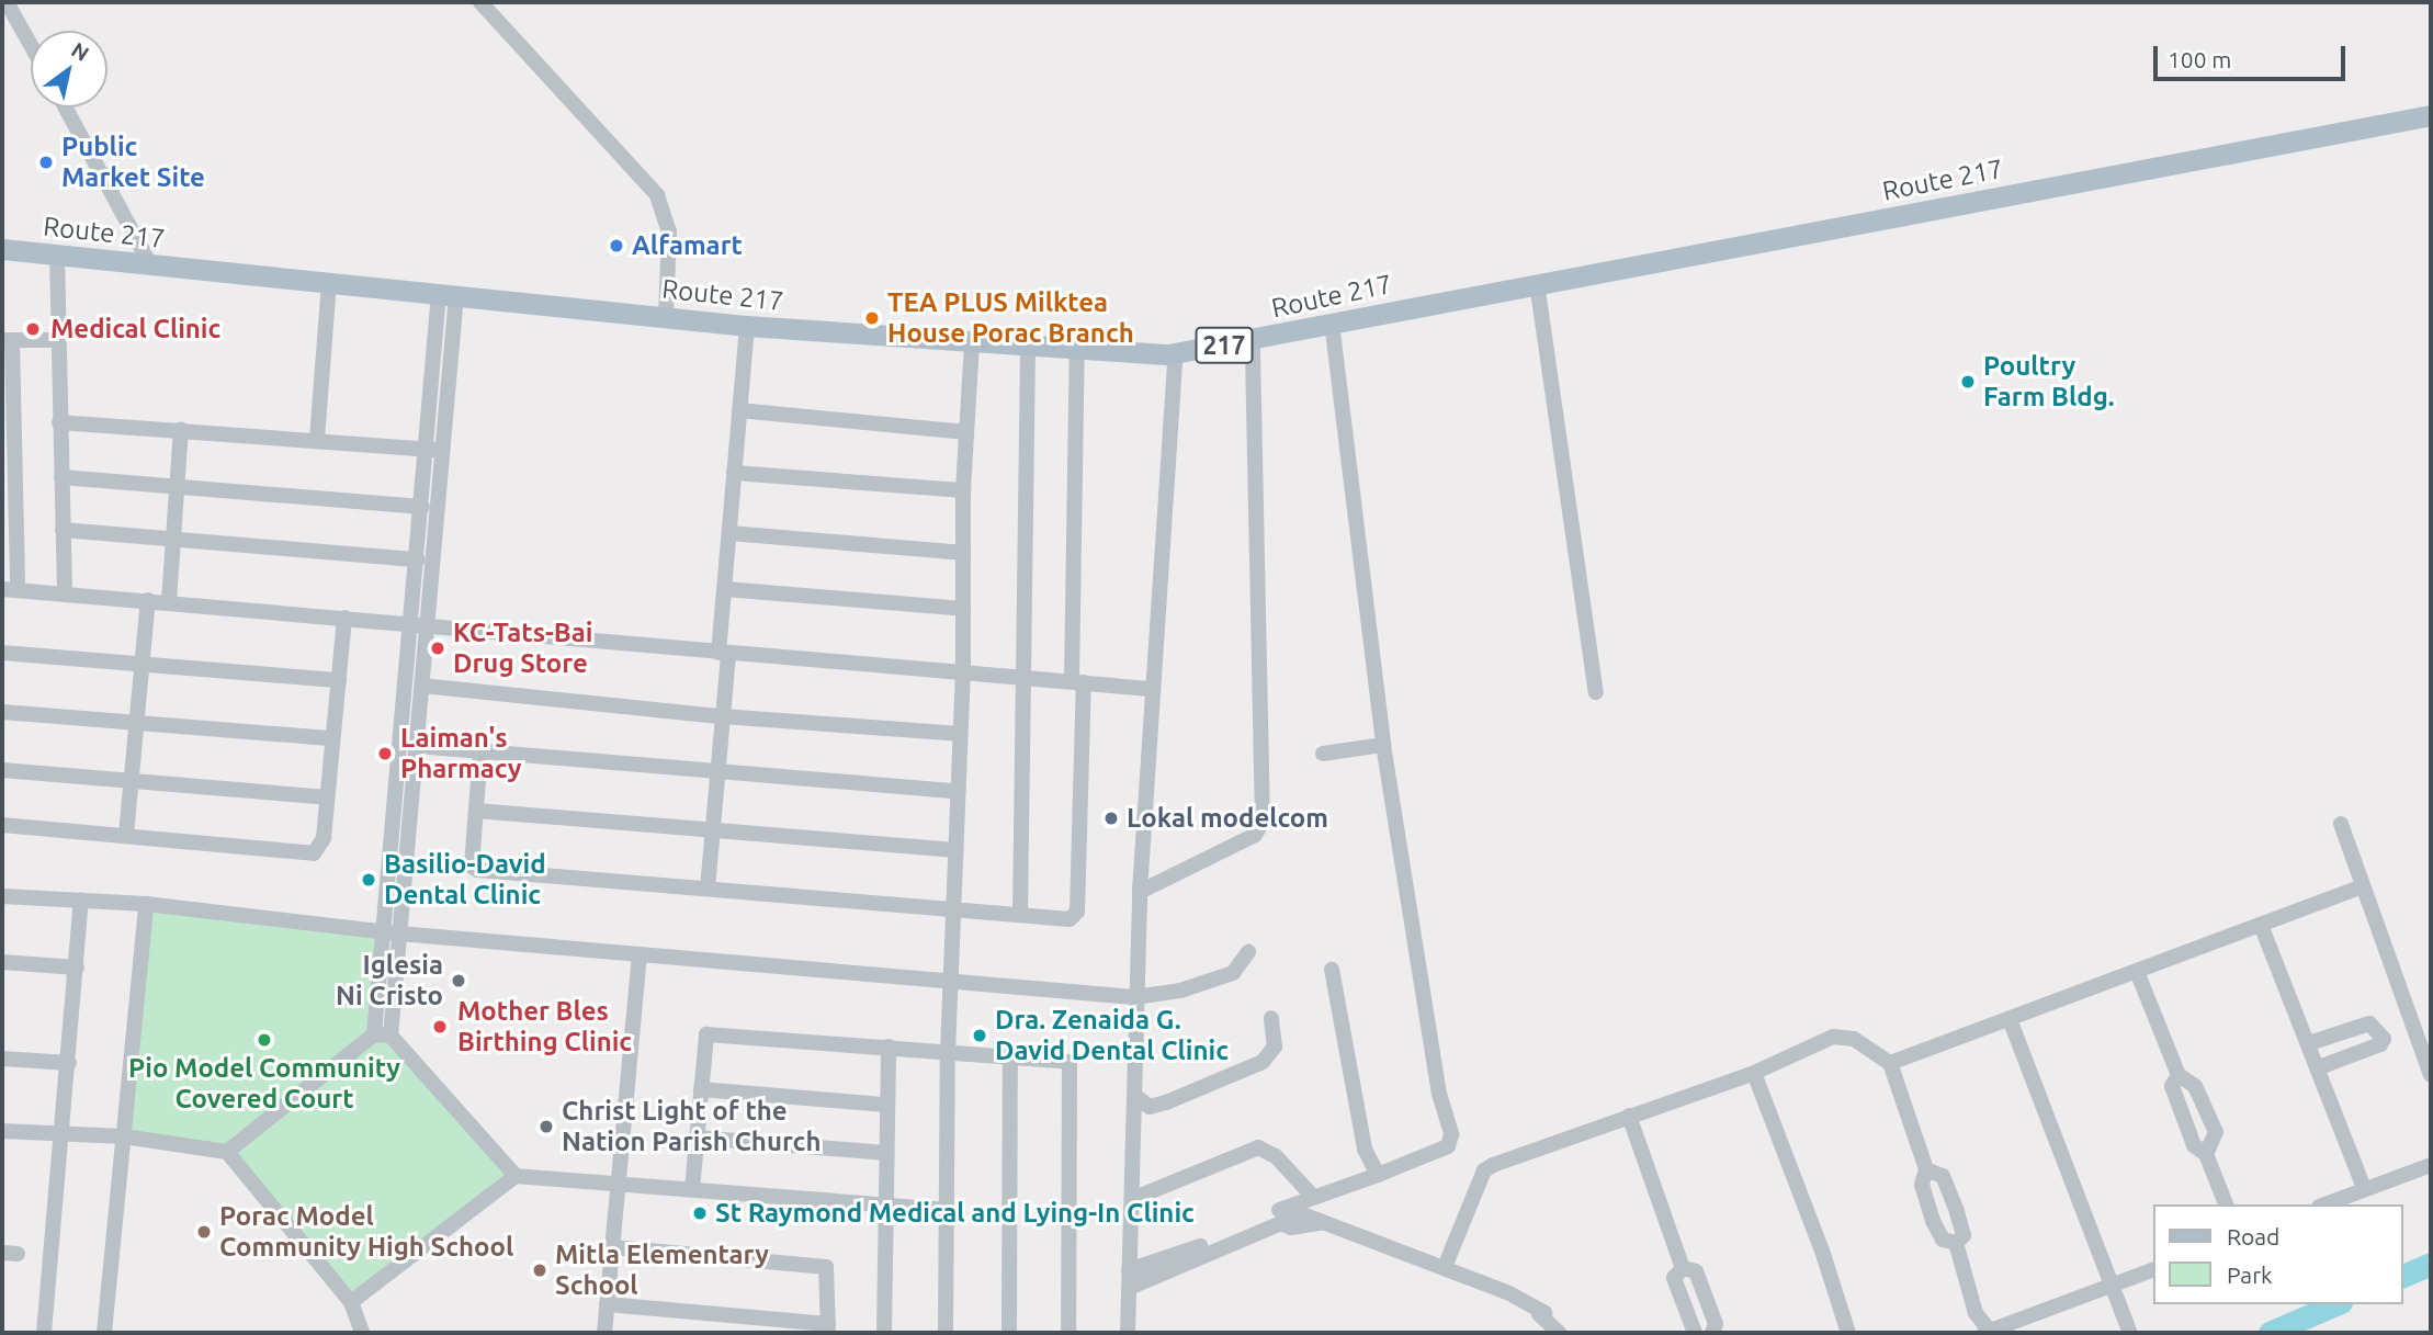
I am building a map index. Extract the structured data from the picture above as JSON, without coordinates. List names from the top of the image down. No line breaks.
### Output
{"streets":{"main road":["Route 217","217"]},"places":["Public Market Site","Alfamart","TEA PLUS Milktea House Porac Branch","Medical Clinic","Poultry Farm Bldg.","KC-Tats-Bai Drug Store","Laiman's Pharmacy","Lokal modelcom","Basilio-David Dental Clinic","Iglesia Ni Cristo","Mother Bles Birthing Clinic","Dra. Zenaida G. David Dental Clinic","Pio Model Community Covered Court","Christ Light of the Nation Parish Church","St Raymond Medical and Lying-In Clinic","Porac Model Community High School","Mitla Elementary School"],"legend":["Road","Park"],"scale_bar":"100 m","north":"top right"}
